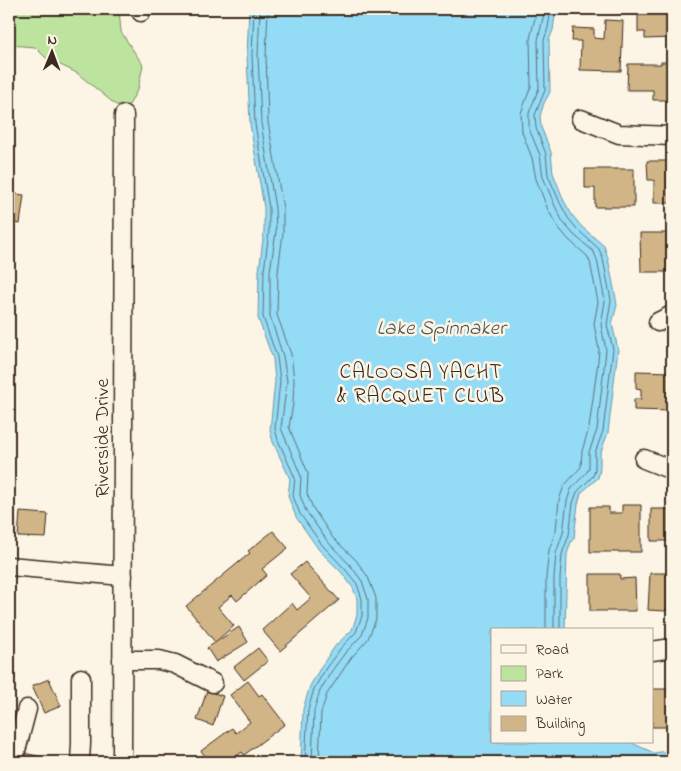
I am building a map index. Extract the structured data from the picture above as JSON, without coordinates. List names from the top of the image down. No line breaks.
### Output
{"streets":{"street":["Riverside Drive"]},"districts":["CALOOSA YACHT & RACQUET CLUB"],"water":["Lake Spinnaker"],"legend":["Road","Park","Water","Building"],"north":"top"}
